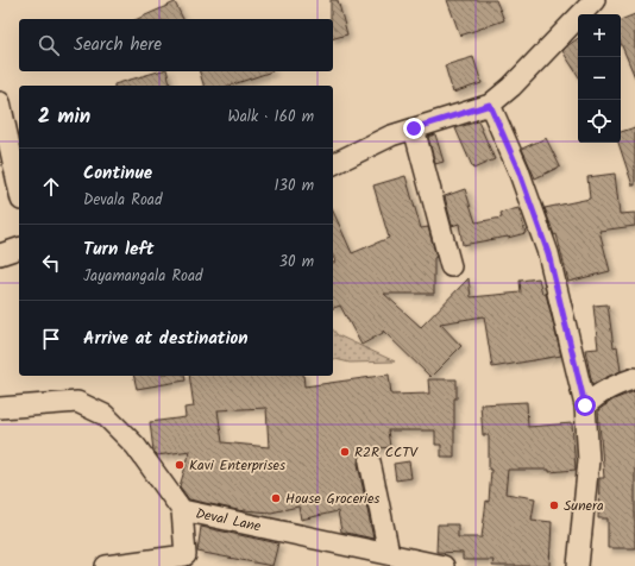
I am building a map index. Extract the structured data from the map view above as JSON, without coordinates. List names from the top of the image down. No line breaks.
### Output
{"streets":{"street":["Deval Lane"]},"places":["R2R CCTV","Kavi Enterprises","House Groceries","Sunera"],"page":{"map_buttons":["+","−"],"search":"Search here","heading":["2 min","Walk · 160 m"],"list":[["Continue","Devala Road","130 m"],["Turn left","Jayamangala Road","30 m"],"Arrive at destination"]}}
